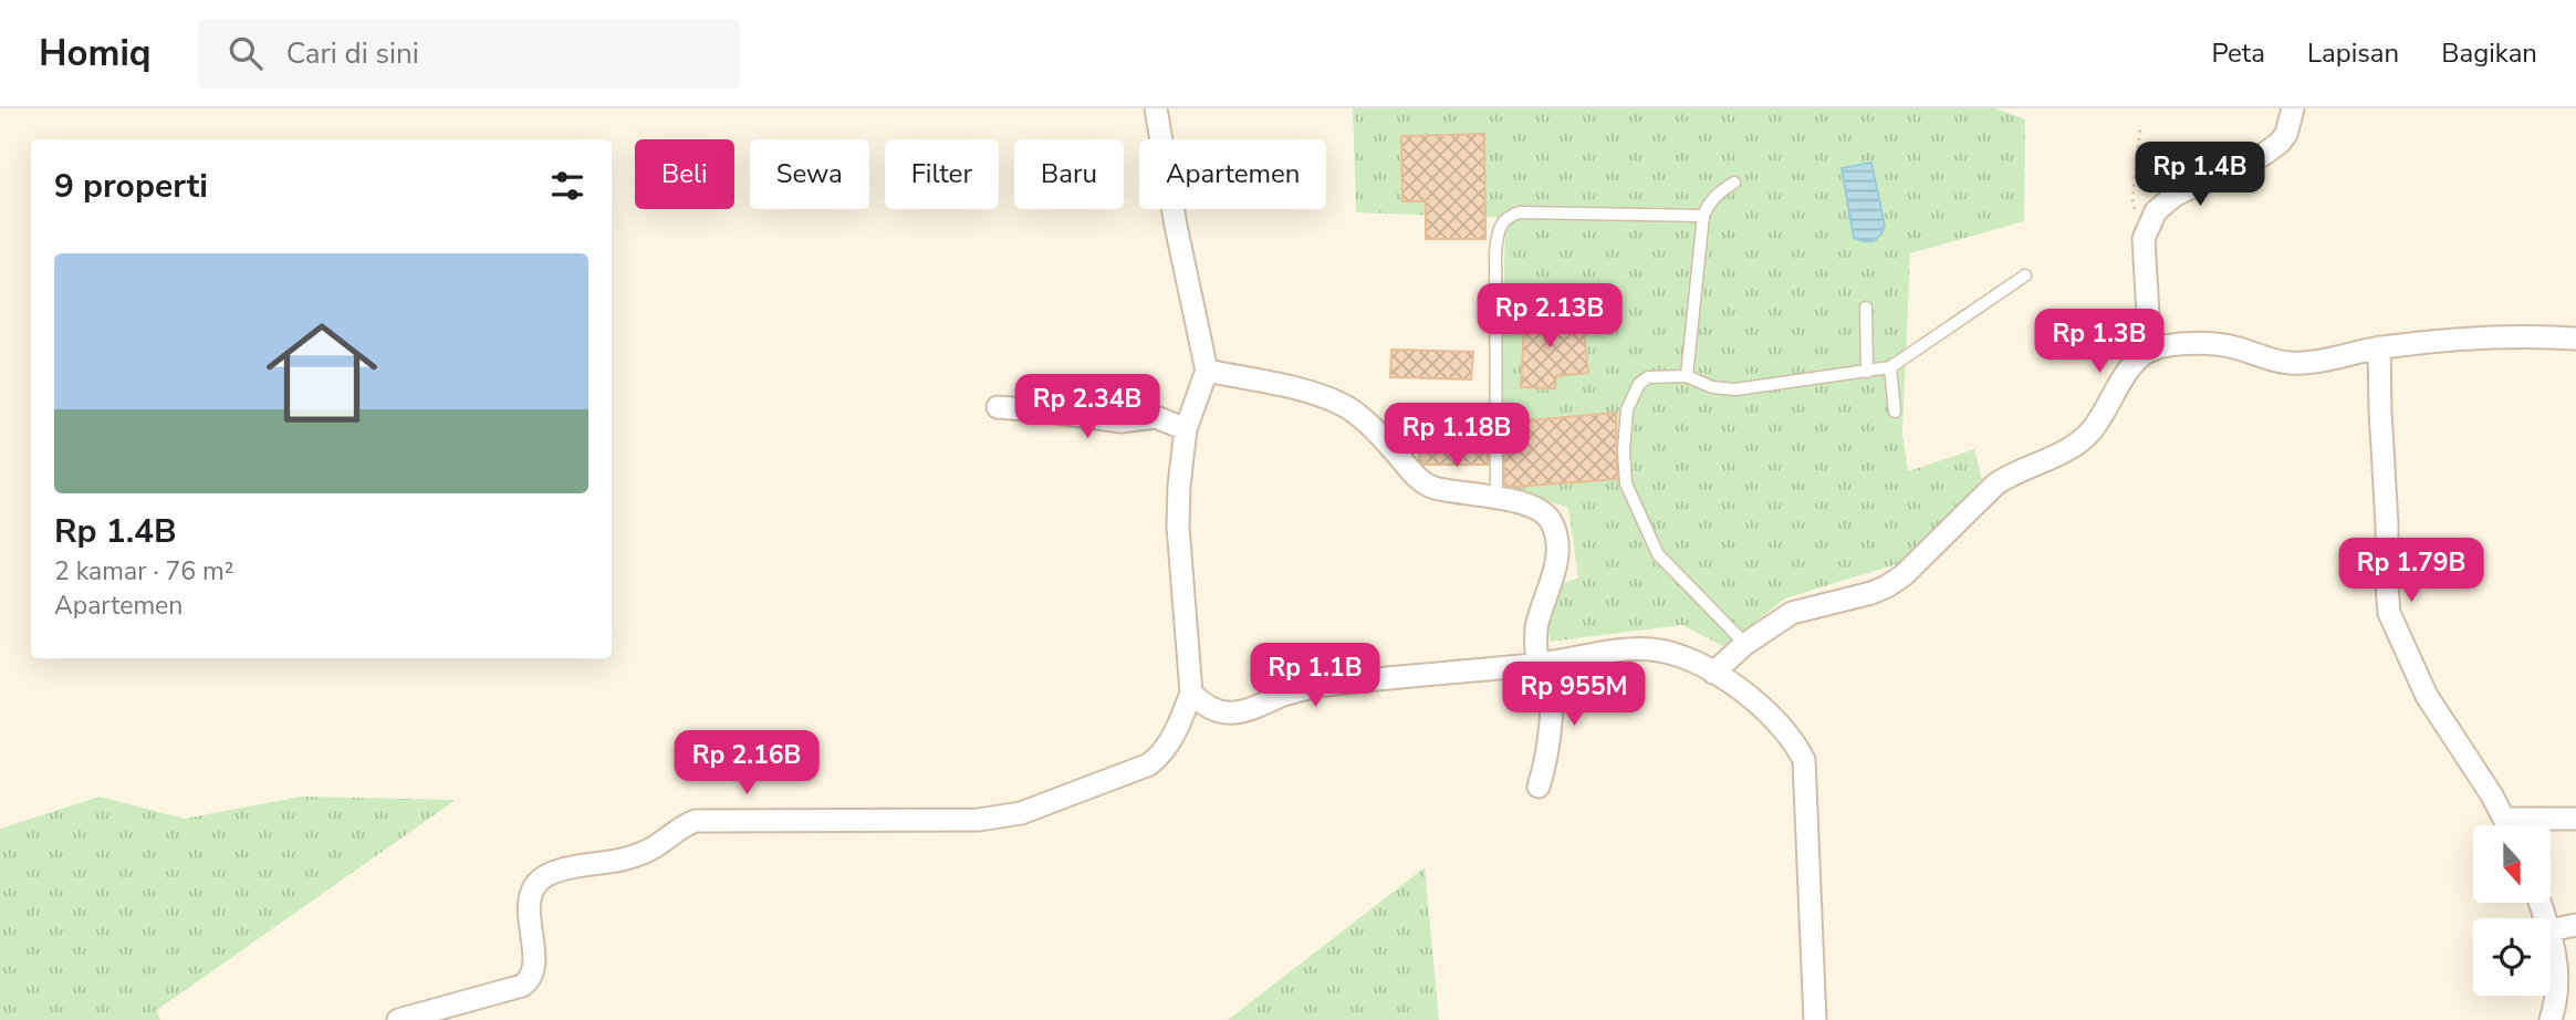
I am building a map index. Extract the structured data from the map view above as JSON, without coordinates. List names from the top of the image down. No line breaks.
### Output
{"north":"bottom","page":{"header":"Homiq","search":"Cari di sini","nav":["Peta","Lapisan","Bagikan"],"chip":["Beli","Sewa","Filter","Baru","Apartemen"],"heading":"9 properti","price":["Rp 1.4B","Rp 2.13B","Rp 1.3B","Rp 2.34B","Rp 1.18B","Rp 1.79B","Rp 1.1B","Rp 955M","Rp 2.16B"],"list":[{"name":"Rp 1.4B","note":"2 kamar · 76 m² · Apartemen"}]}}
